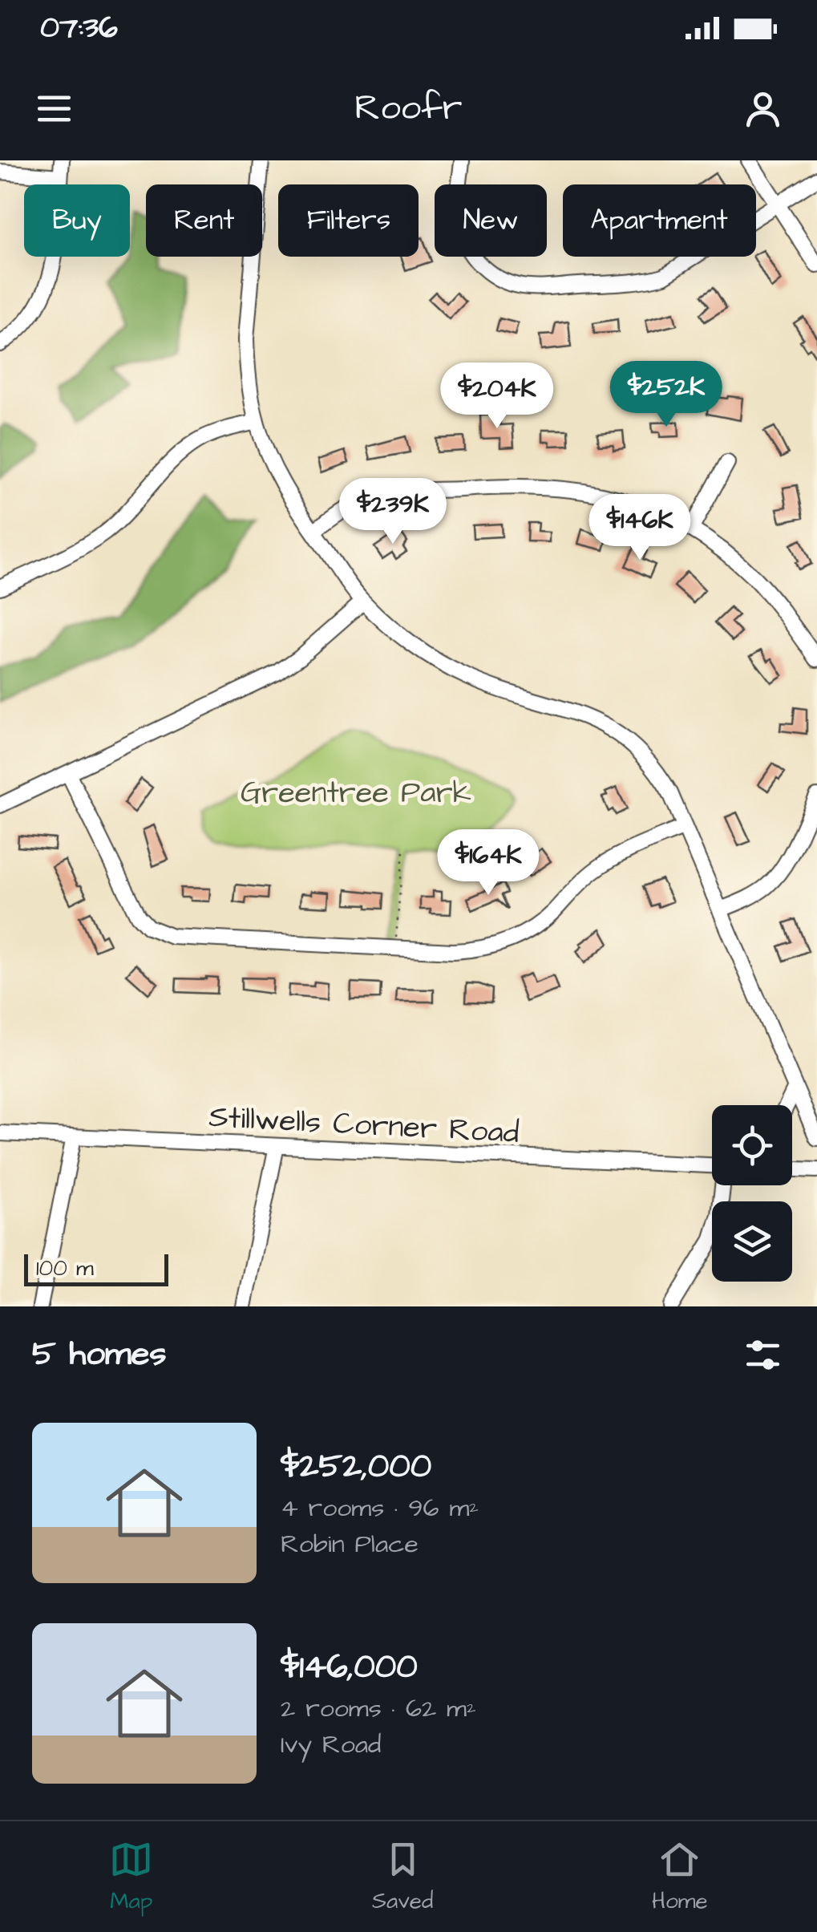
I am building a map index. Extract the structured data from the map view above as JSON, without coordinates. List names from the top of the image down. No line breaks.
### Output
{"streets":{"street":["Stillwells Corner Road"]},"parks":["Greentree Park"],"scale_bar":"100 m","page":{"status":"07:36","header":"Roofr","chip":["Buy","Rent","Filters","New","Apartment"],"price":["$252K","$204K","$239K","$146K","$164K"],"scale":"100 m","heading":"5 homes","list":[{"name":"$252,000","note":"4 rooms · 96 m² · Robin Place"},{"name":"$146,000","note":"2 rooms · 62 m² · Ivy Road"}],"tabs":["Map","Saved","Home"]}}
